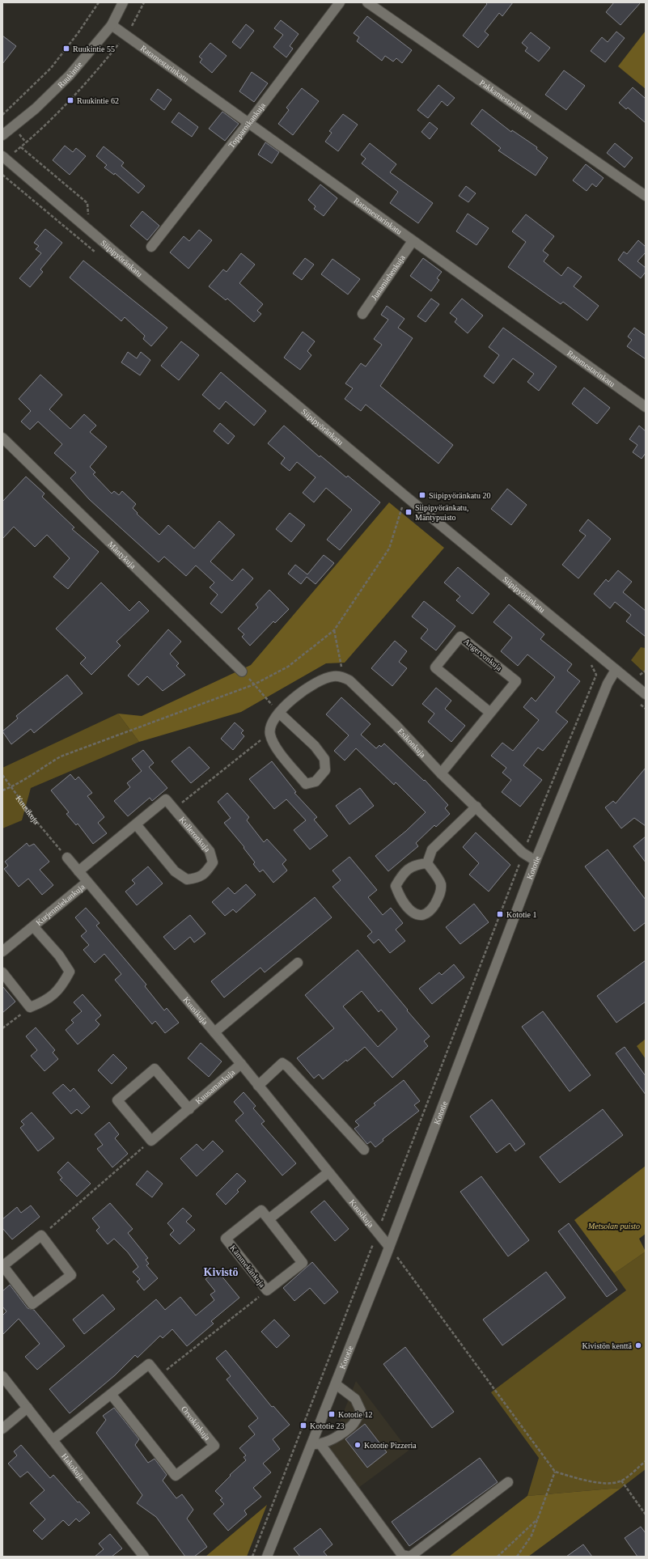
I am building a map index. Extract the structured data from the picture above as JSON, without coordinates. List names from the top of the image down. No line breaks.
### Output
{"streets":{"street":["Ratamestarinkatu","Ruukintie","Pakkamestarinkatu","Topparoikankuja","Siipipyöränkatu","Junamiehenkuja","Mäntykuja","Angervonkuja","Esikonkuja","Kuusikuja","Kulleronkuja","Kototie","Kurjenmiekankuja","Kuusamankuja","Kämmekänkuja","Orvokinkuja","Hakokuja"]},"crossings":[["Ratamestarinkatu","Ruukintie"],["Ratamestarinkatu","Topparoikankuja"],["Ratamestarinkatu","Junamiehenkuja"],["Siipipyöränkatu","Kototie"],["Angervonkuja","Esikonkuja"],["Esikonkuja","Kototie"],["Kuusikuja","Kulleronkuja"],["Kuusikuja","Kototie"],["Kuusikuja","Kurjenmiekankuja"],["Kuusikuja","Kuusamankuja"],["Orvokinkuja","Hakokuja"]],"districts":["Kivistö"],"parks":["Metsolan puisto"],"places":{"transit":["Ruukintie 55","Ruukintie 62","Siipipyöränkatu 20","Siipipyöränkatu, Mäntypuisto","Kototie 1","Kototie 12","Kototie 23"],"other":["Kivistön kenttä","Kototie Pizzeria"]}}
